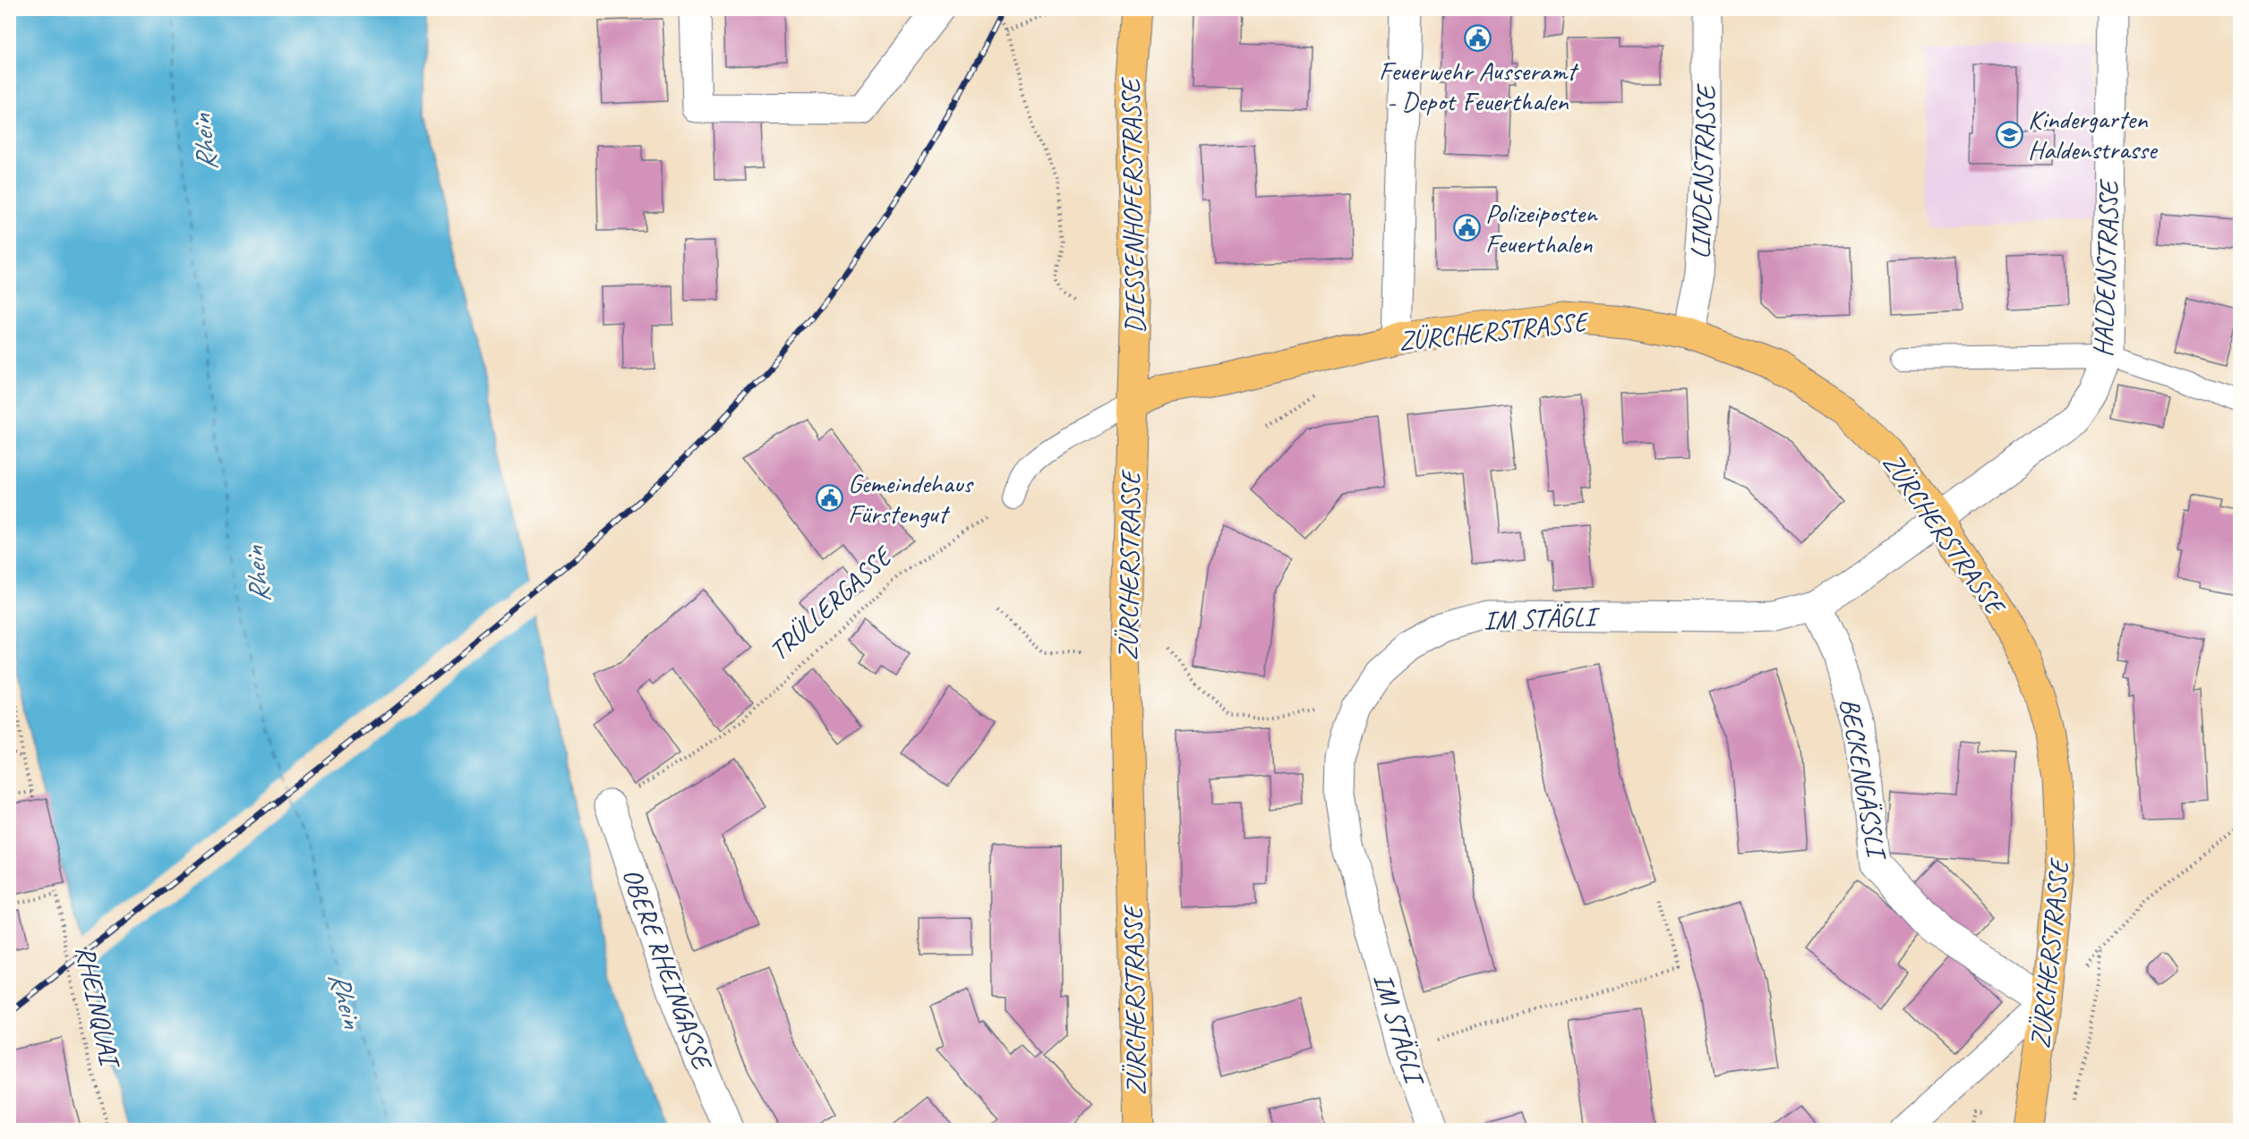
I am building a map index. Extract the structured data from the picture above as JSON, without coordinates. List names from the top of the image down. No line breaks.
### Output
{"streets":{"main road":["DIESSENHOFERSTRASSE","ZÜRCHERSTRASSE"],"street":["LINDENSTRASSE","HALDENSTRASSE","IM STÄGLI","BECKENGÄSSLI","OBERE RHEINGASSE"],"path":["TRÜLLERGASSE","RHEINQUAI"]},"crossings":[["LINDENSTRASSE","ZÜRCHERSTRASSE"],["DIESSENHOFERSTRASSE","ZÜRCHERSTRASSE"],["HALDENSTRASSE","ZÜRCHERSTRASSE"],["HALDENSTRASSE","IM STÄGLI"],["ZÜRCHERSTRASSE","IM STÄGLI"],["ZÜRCHERSTRASSE","BECKENGÄSSLI"],["TRÜLLERGASSE","OBERE RHEINGASSE"],["IM STÄGLI","BECKENGÄSSLI"]],"water":["Rhein"],"places":{"public building":["Feuerwehr Ausseramt - Depot Feuerthalen","Polizeiposten Feuerthalen","Gemeindehaus Fürstengut"],"school or university":["Kindergarten Haldenstrasse"]}}
